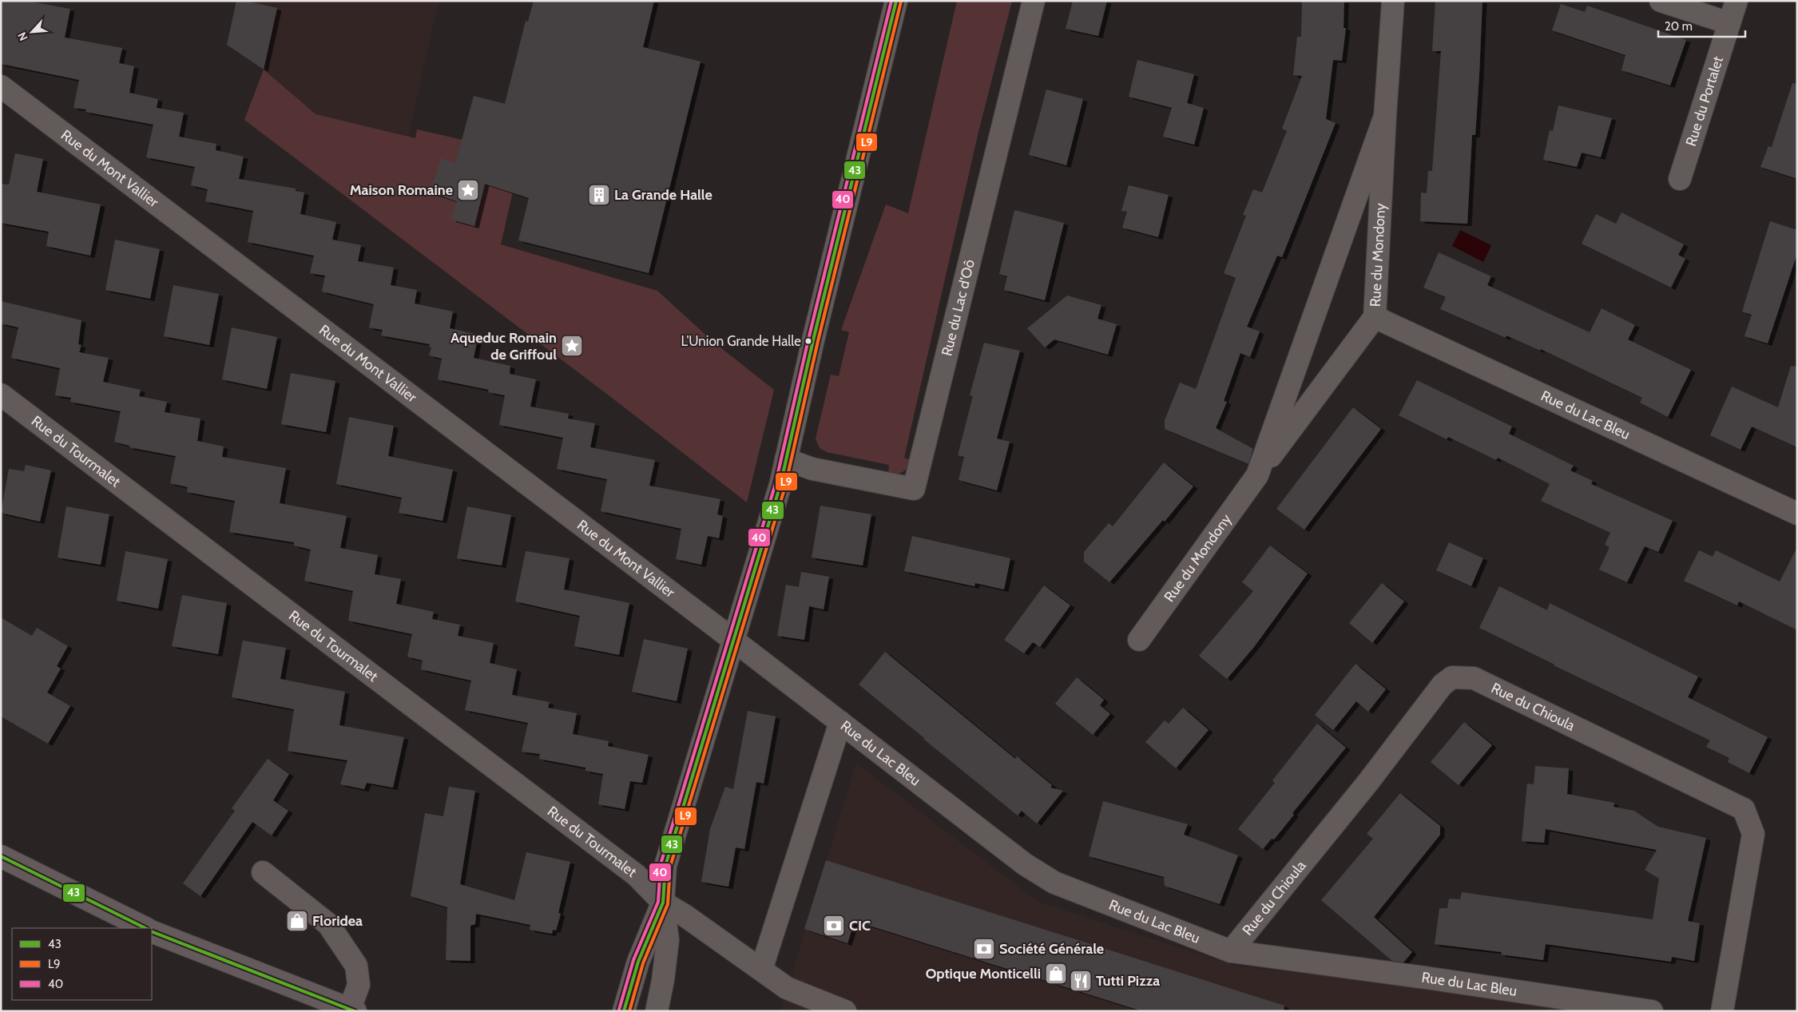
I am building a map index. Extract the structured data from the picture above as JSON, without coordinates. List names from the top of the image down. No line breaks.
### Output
{"streets":{"street":["Rue du Portalet","Rue du Mont Vallier","Rue du Mondony","Rue du Lac d'Oô","Rue du Lac Bleu","Rue du Tourmalet","Rue du Chioula"]},"crossings":[["Rue du Mont Vallier","Rue du Lac Bleu"],["Rue du Mondony","Rue du Lac Bleu"],["Rue du Lac Bleu","Rue du Chioula"]],"places":{"place":["Maison Romaine","Aqueduc Romain de Griffoul"],"building":["La Grande Halle"],"other":["L'Union Grande Halle"],"shop":["Floridea","Optique Monticelli"],"bank":["CIC","Société Générale"],"restaurant":["Tutti Pizza"]},"lines":["transit line 43","transit line 40","transit line L9"],"legend":["43","L9","40"],"scale_bar":"20 m","north":"bottom left"}
